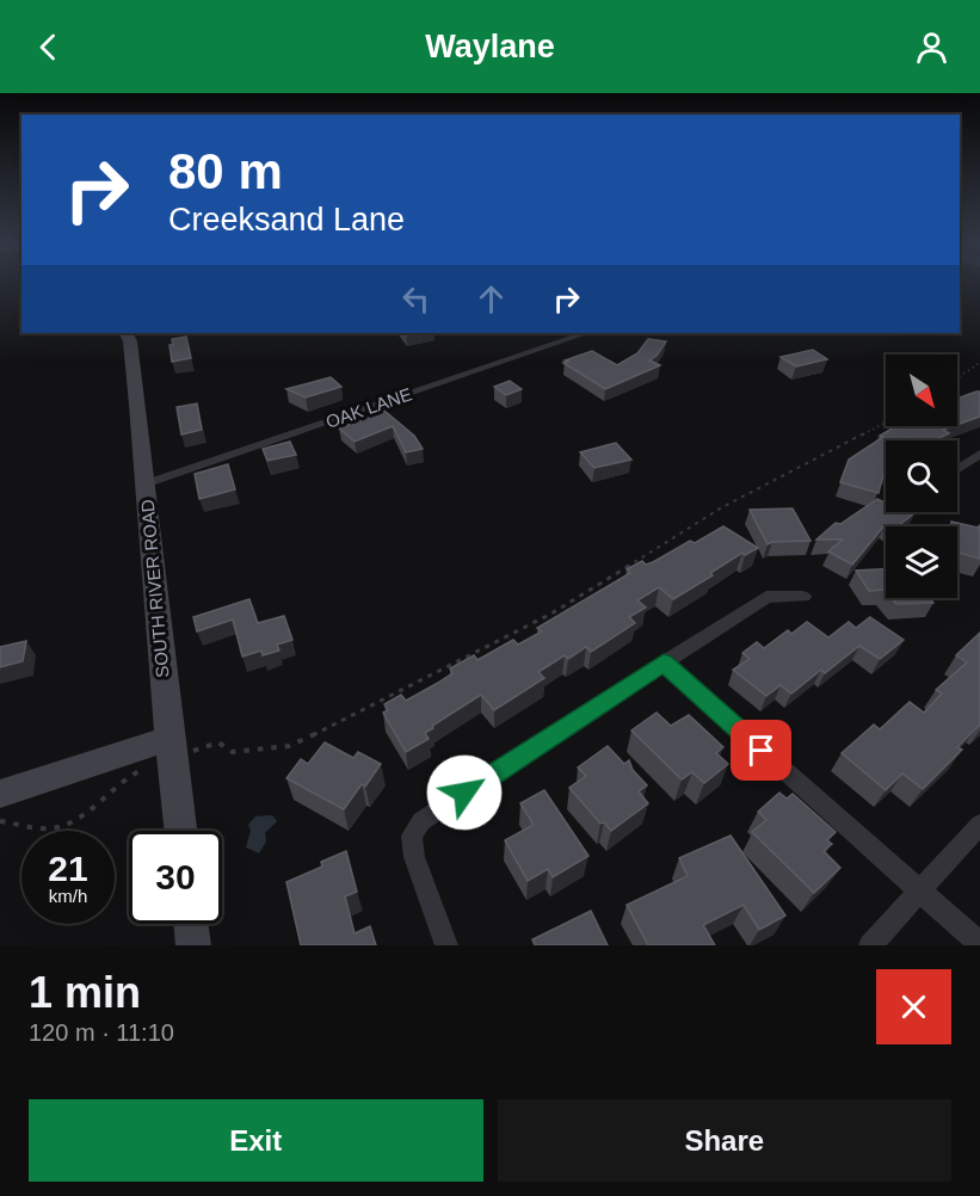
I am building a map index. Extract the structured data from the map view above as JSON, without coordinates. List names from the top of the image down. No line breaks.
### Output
{"streets":{"main road":["SOUTH RIVER ROAD"],"street":["OAK LANE"]},"crossings":[["OAK LANE","SOUTH RIVER ROAD"]],"north":"bottom right","page":{"header":"Waylane","turn":["80 m","Creeksand Lane"],"speed":"21 km/h","limit":"30","heading":["1 min","120 m · 11:10"],"buttons":["Exit","Share"]}}
